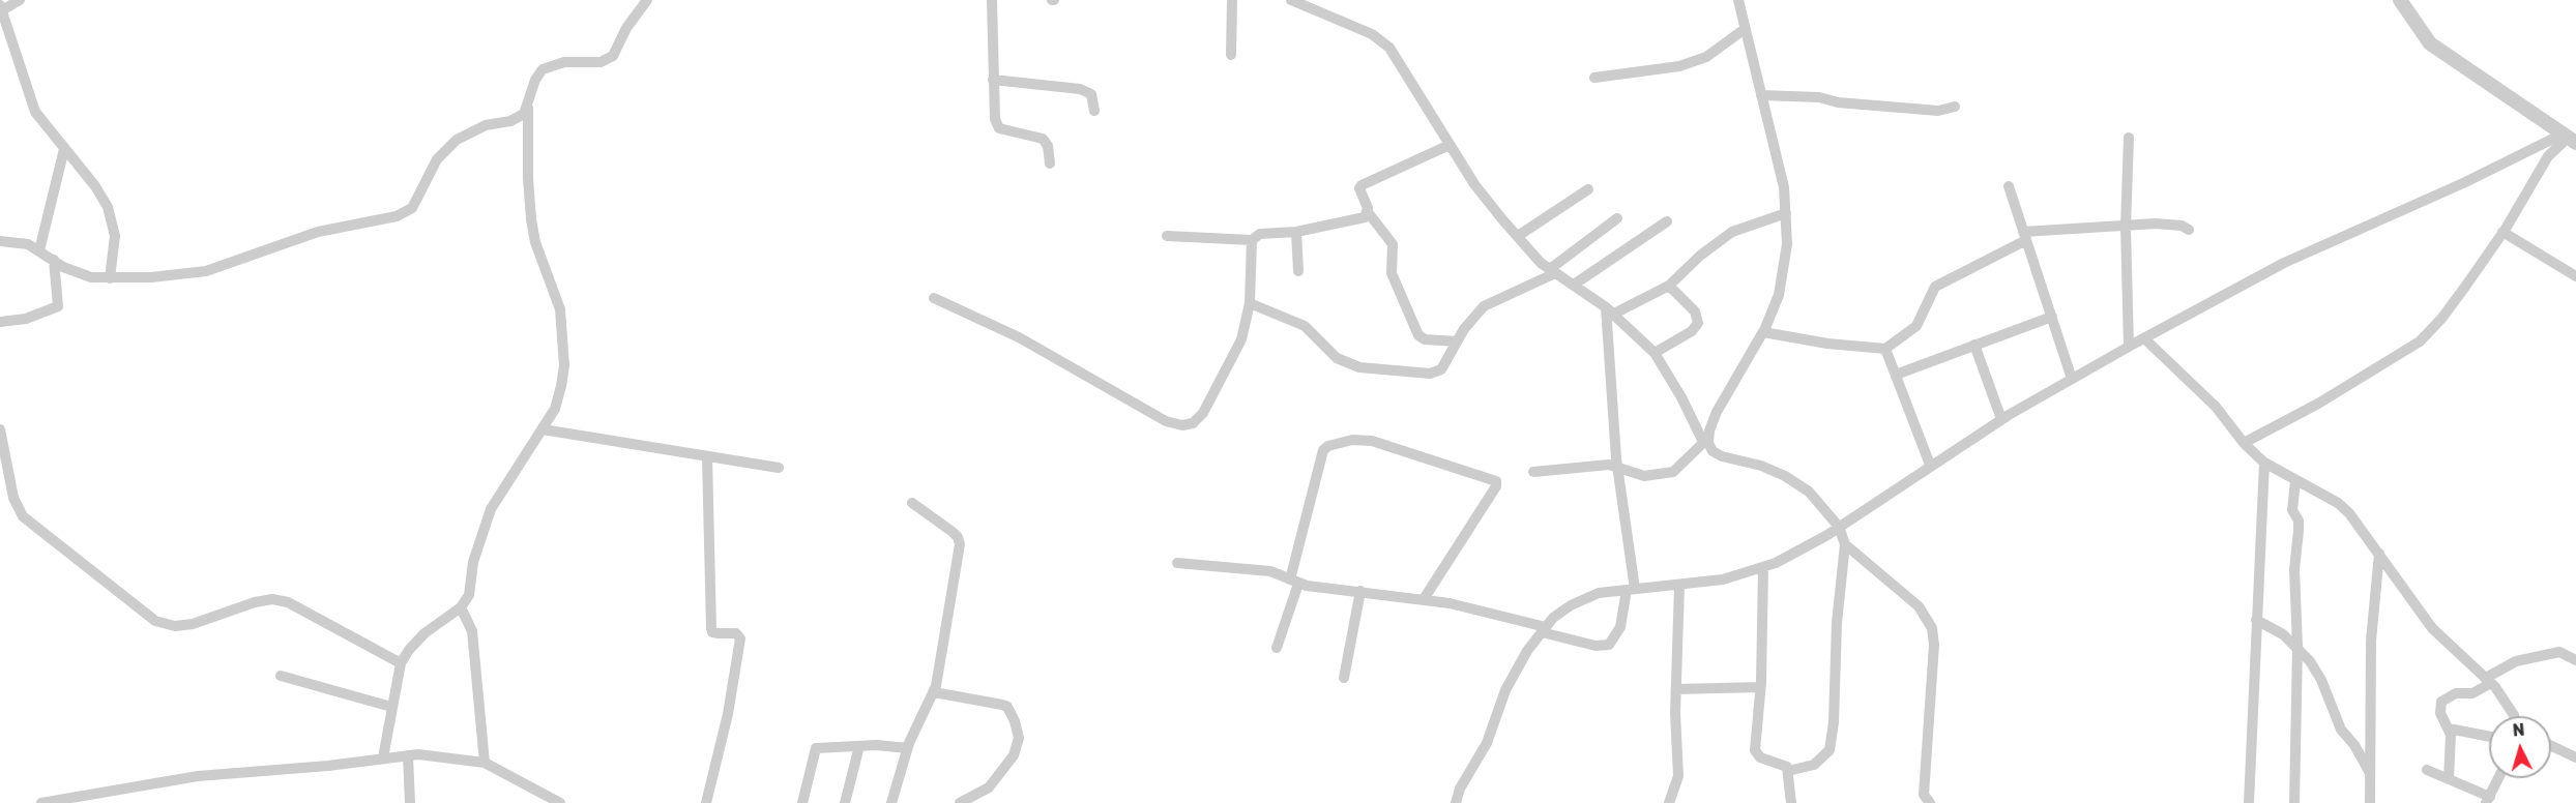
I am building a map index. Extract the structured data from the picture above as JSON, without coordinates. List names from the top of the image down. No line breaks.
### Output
{"north":"top"}
